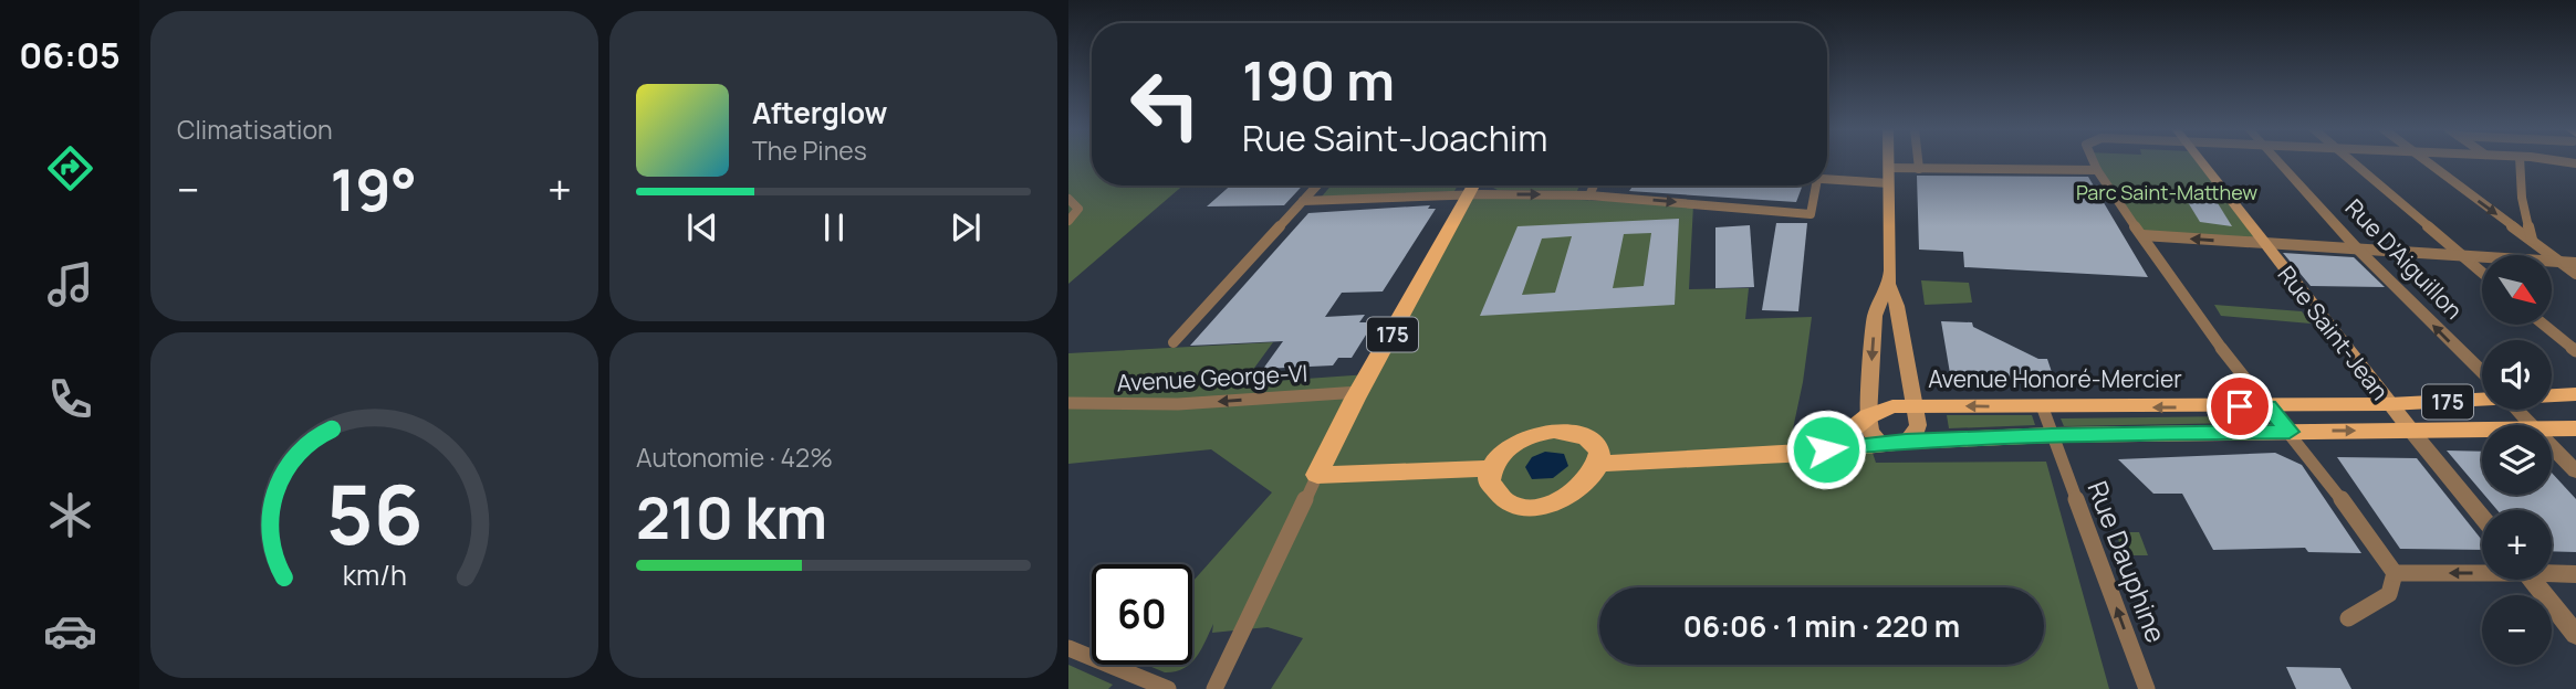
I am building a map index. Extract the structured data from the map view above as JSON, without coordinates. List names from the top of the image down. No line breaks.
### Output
{"streets":{"main road":["Rue Saint-Jean","175","Avenue Honoré-Mercier"],"street":["Rue D'Aiguillon","Avenue George-VI","Rue Dauphine"]},"crossings":[["Rue Saint-Jean","175"],["Rue Saint-Jean","Avenue Honoré-Mercier"],["175","Avenue George-VI"],["175","Avenue Honoré-Mercier"],["175","Rue Dauphine"],["Avenue Honoré-Mercier","Rue Dauphine"]],"one_way":["Avenue George-VI","Rue Dauphine"],"parks":["Parc Saint-Matthew"],"north":"bottom right","page":{"tabs":"06:05","tile":["Climatisation",["Autonomie · 42%","210 km"]],"turn":["190 m","Rue Saint-Joachim"],"song":["Afterglow","The Pines"],"heat":["−","19°","+"],"map_buttons":["+","−"],"limit":"60","trip":"06:06 · 1 min · 220 m","gauge":["56","km/h"]}}
